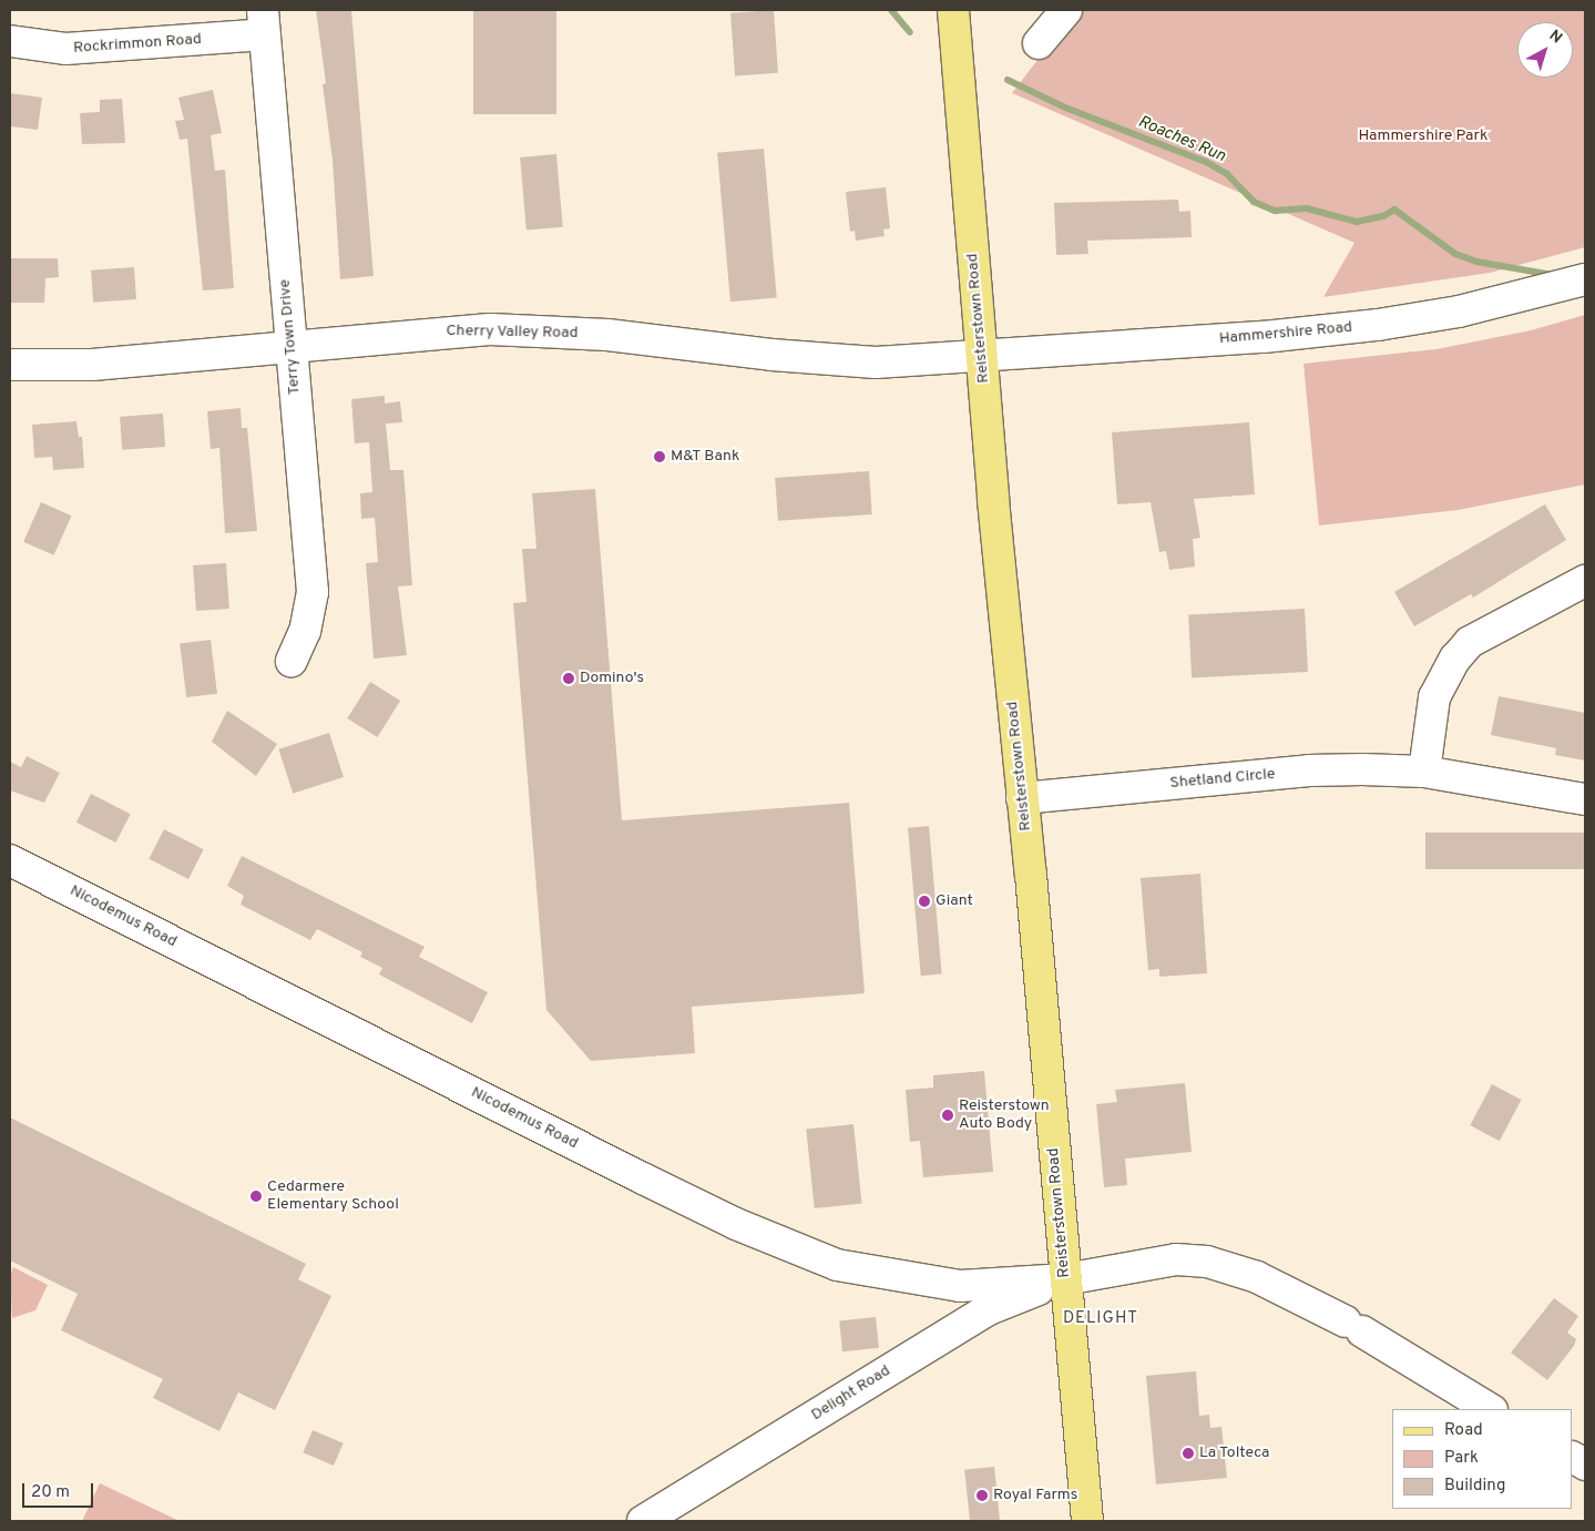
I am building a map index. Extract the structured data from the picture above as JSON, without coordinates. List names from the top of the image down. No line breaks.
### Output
{"streets":{"main road":["Reisterstown Road"],"street":["Rockrimmon Road","Cherry Valley Road","Hammershire Road","Terry Town Drive","Shetland Circle","Nicodemus Road","Delight Road"]},"crossings":[["Rockrimmon Road","Terry Town Drive"],["Reisterstown Road","Cherry Valley Road"],["Reisterstown Road","Hammershire Road"],["Reisterstown Road","Shetland Circle"],["Reisterstown Road","Nicodemus Road"],["Reisterstown Road","Delight Road"],["Cherry Valley Road","Hammershire Road"],["Cherry Valley Road","Terry Town Drive"],["Nicodemus Road","Delight Road"]],"districts":["DELIGHT"],"water":["Roaches Run"],"parks":["Hammershire Park"],"places":["M&T Bank","Domino's","Giant","Reisterstown Auto Body","Cedarmere Elementary School","La Tolteca","Royal Farms"],"legend":["Road","Park","Building"],"scale_bar":"20 m","north":"top right"}
